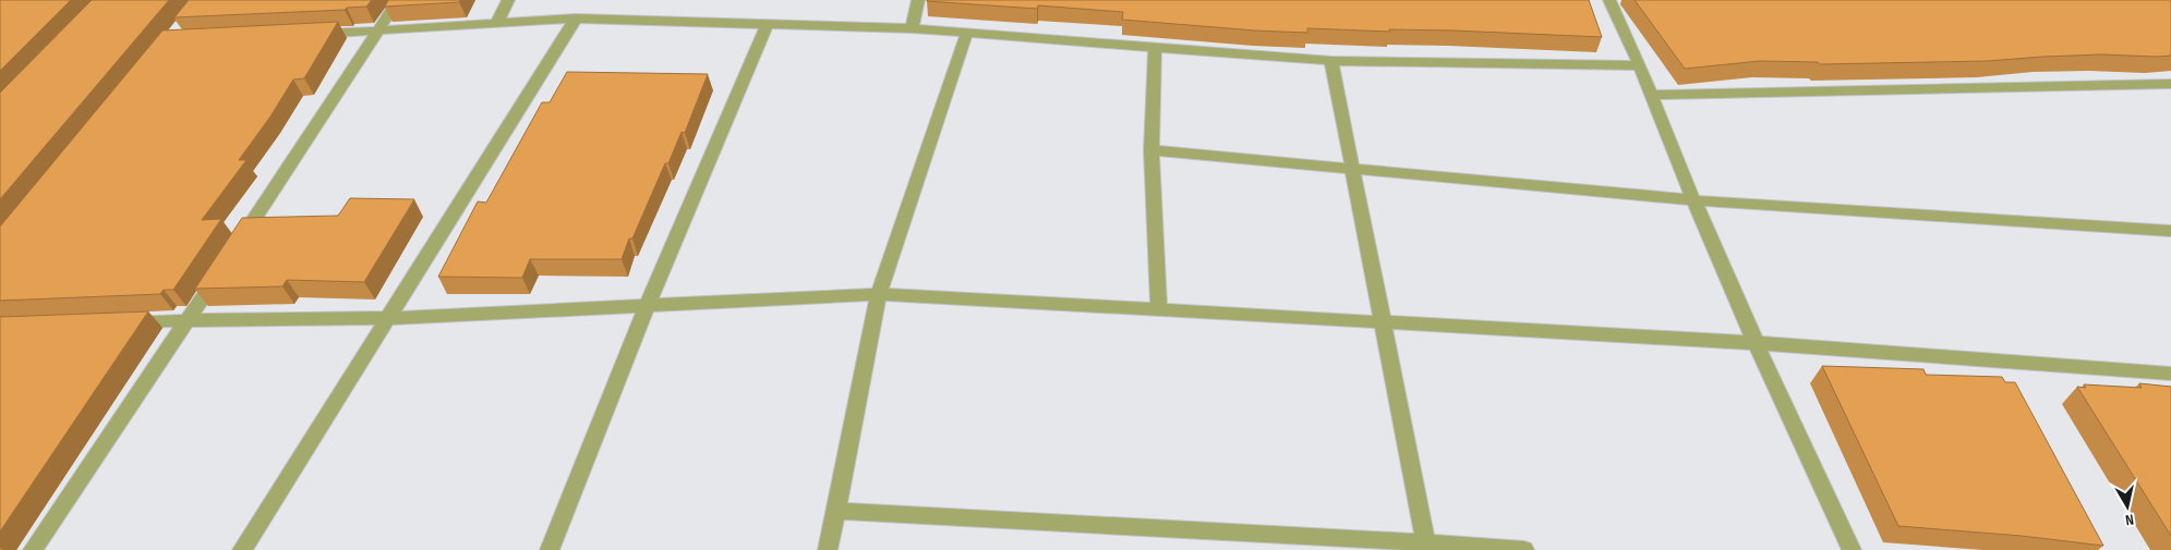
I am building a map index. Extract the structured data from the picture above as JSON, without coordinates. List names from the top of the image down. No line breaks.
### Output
{"north":"bottom"}
